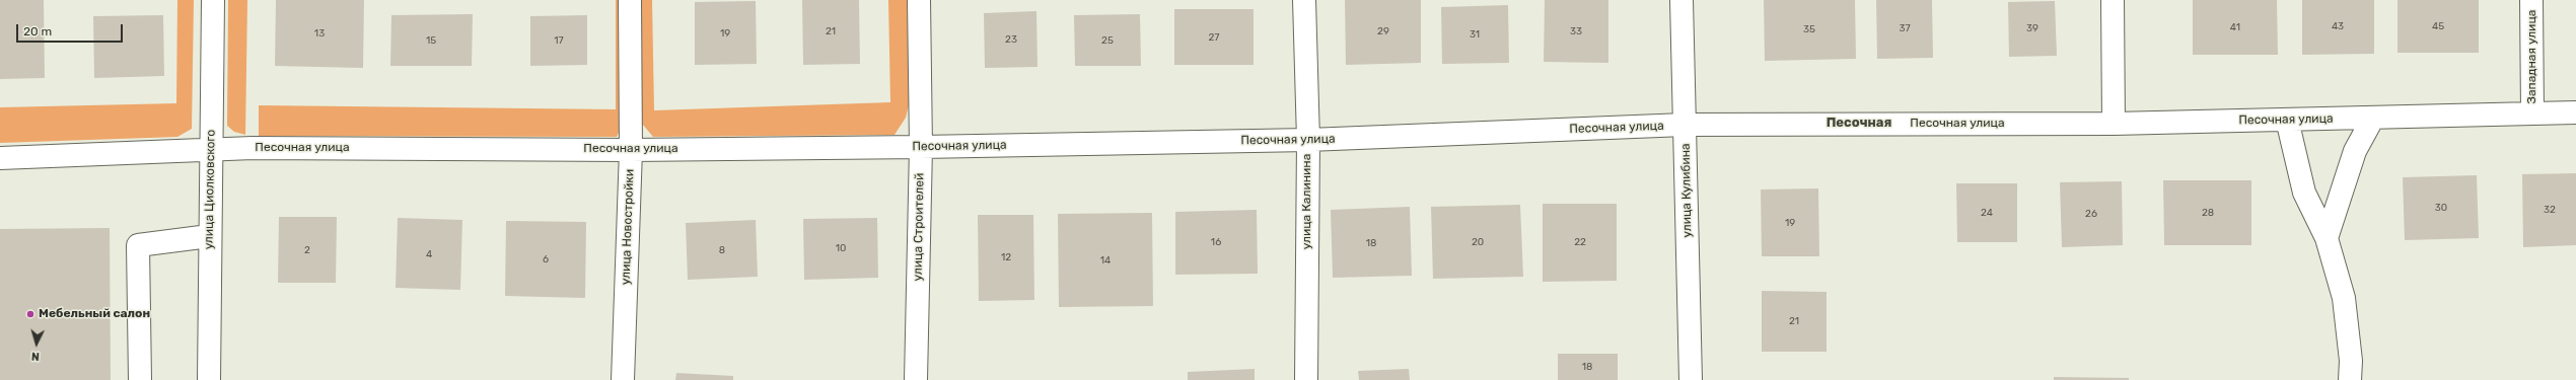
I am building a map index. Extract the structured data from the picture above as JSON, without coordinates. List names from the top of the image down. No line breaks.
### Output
{"streets":{"street":["Западная улица","Песочная улица","улица Циолковского","улица Кулибина","улица Калинина","улица Новостройки","улица Строителей"]},"crossings":[["Западная улица","Песочная улица"],["Песочная улица","улица Циолковского"],["Песочная улица","улица Кулибина"],["Песочная улица","улица Калинина"],["Песочная улица","улица Новостройки"],["Песочная улица","улица Строителей"]],"districts":["Песочная"],"places":["Мебельный салон"],"house_numbers":["43","45","41","37","39","35","21","29","33","13","19","31","27","23","15","17","25","30","32","24","28","26","19","16","20","22","18","10","2","8","4","12","6","14","21","18"],"scale_bar":"20 m","north":"bottom"}
